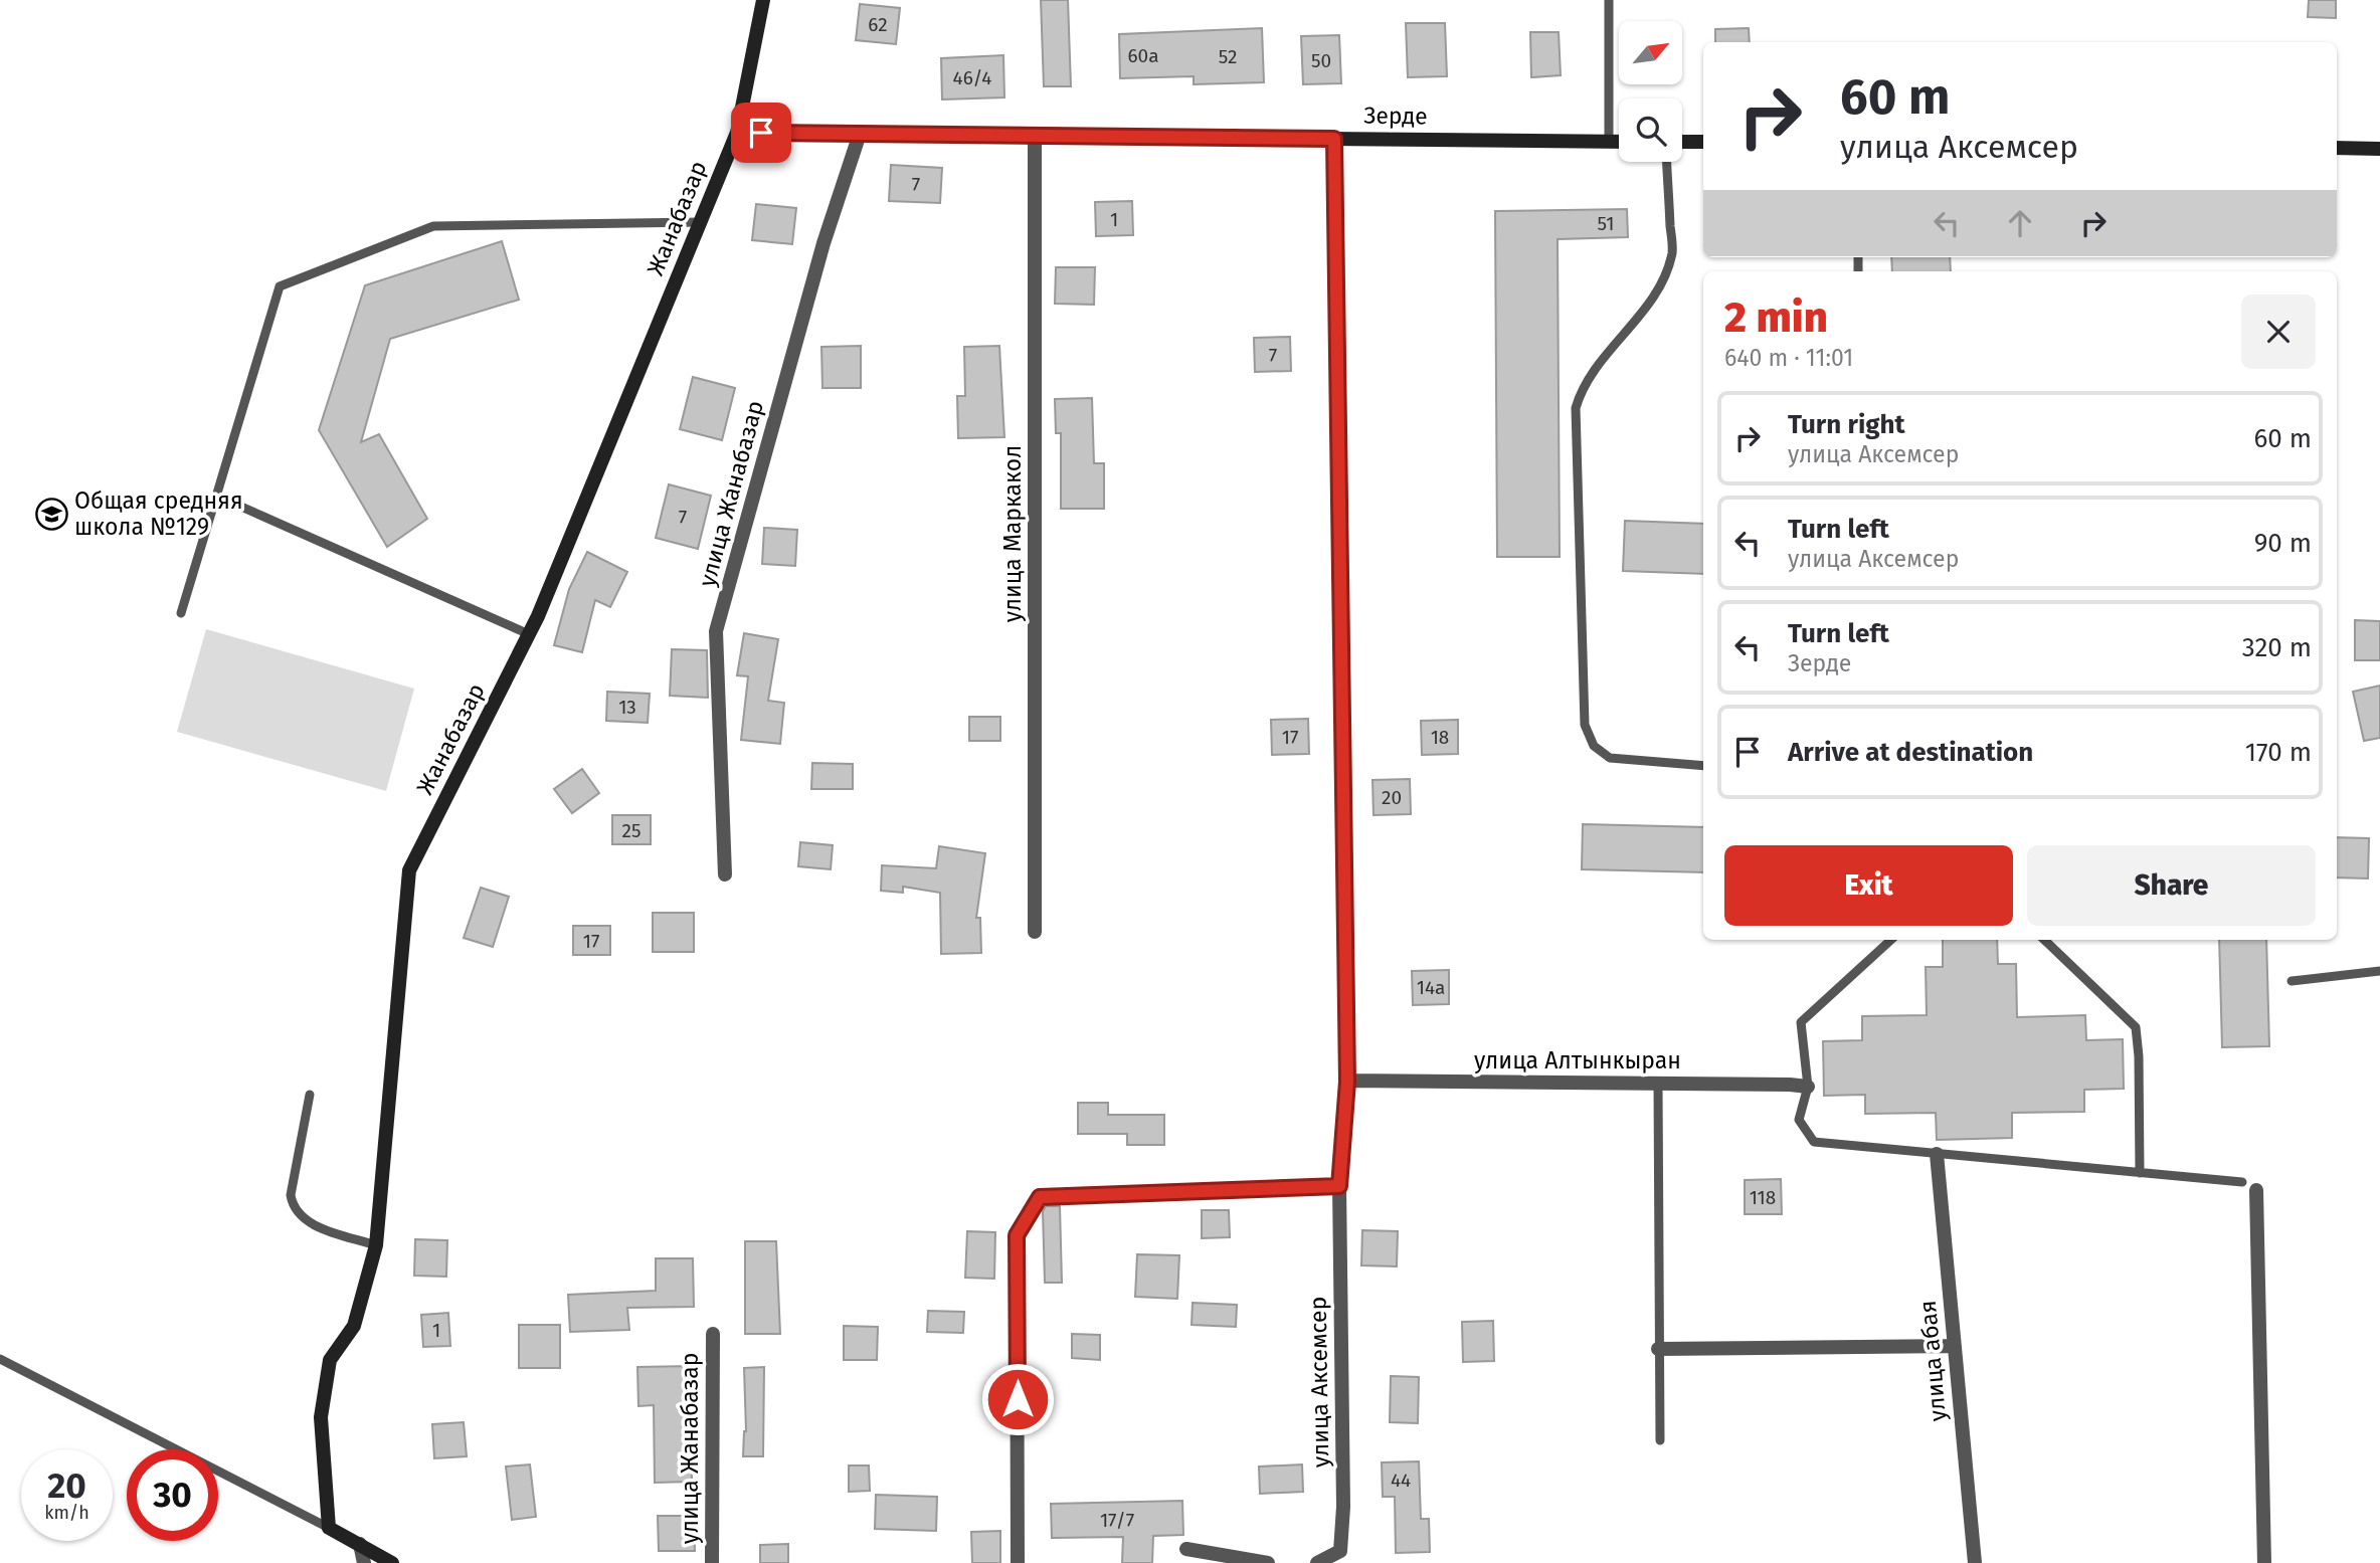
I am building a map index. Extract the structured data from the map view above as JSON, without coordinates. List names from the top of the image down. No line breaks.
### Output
{"streets":{"street":["Зерде","Жанабазар","улица Жанабазар","улица Маркакол","улица Алтынкыран","улица абая","улица Аксемсер"]},"crossings":[["Зерде","Жанабазар"],["Зерде","улица Жанабазар"],["Зерде","улица Маркакол"],["Зерде","улица Аксемсер"],["улица Алтынкыран","улица Аксемсер"]],"places":{"school or university":["Общая средняя школа №129"]},"house_numbers":["62","60а","52","50","46/4","7","1","51","7","7","13","17","18","20","25","17","14а","118","1","44","17/7"],"north":"top right","page":{"turn":["60 m","улица Аксемсер"],"heading":["2 min","640 m · 11:01"],"list":[{"name":"Turn right","note":"улица Аксемсер","value":"60 m"},{"name":"Turn left","note":"улица Аксемсер","value":"90 m"},{"name":"Turn left","note":"Зерде","value":"320 m"},{"name":"Arrive at destination","value":"170 m"}],"buttons":["Exit","Share"],"speed":"20 km/h","limit":"30"}}
